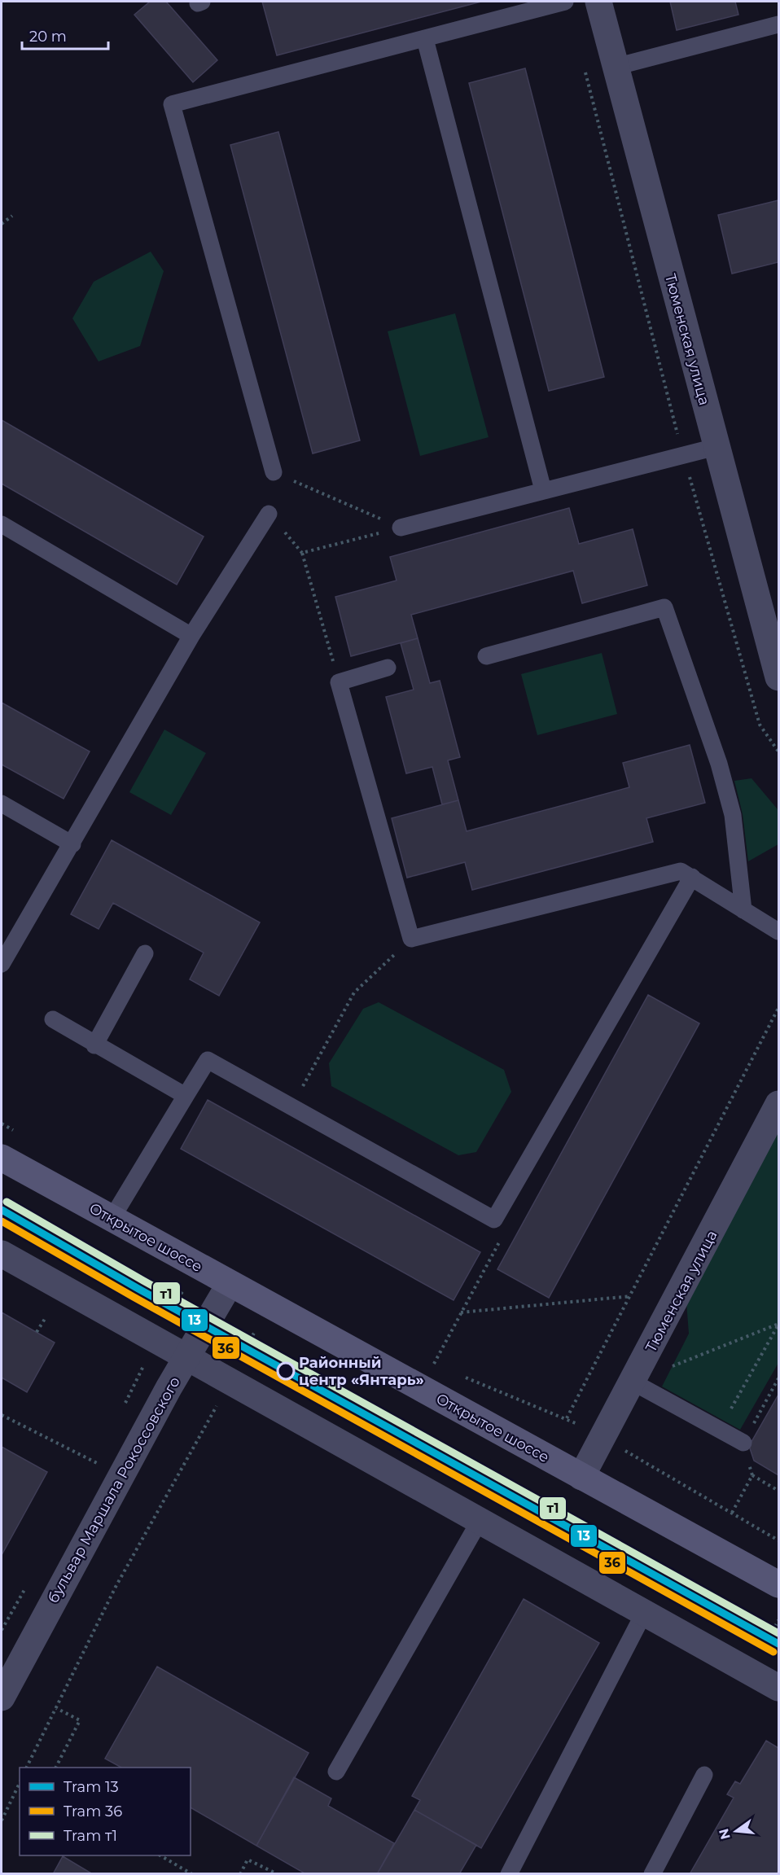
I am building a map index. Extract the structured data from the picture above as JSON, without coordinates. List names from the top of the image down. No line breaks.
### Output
{"streets":{"main road":["Открытое шоссе"],"street":["Тюменская улица","бульвар Маршала Рокоссовского"]},"crossings":[["Тюменская улица","Открытое шоссе"],["Открытое шоссе","бульвар Маршала Рокоссовского"]],"places":["Районный центр «Янтарь»"],"lines":["tram line т1","tram line 13","tram line 36"],"legend":["Tram 13","Tram 36","Tram т1"],"scale_bar":"20 m","north":"left"}
